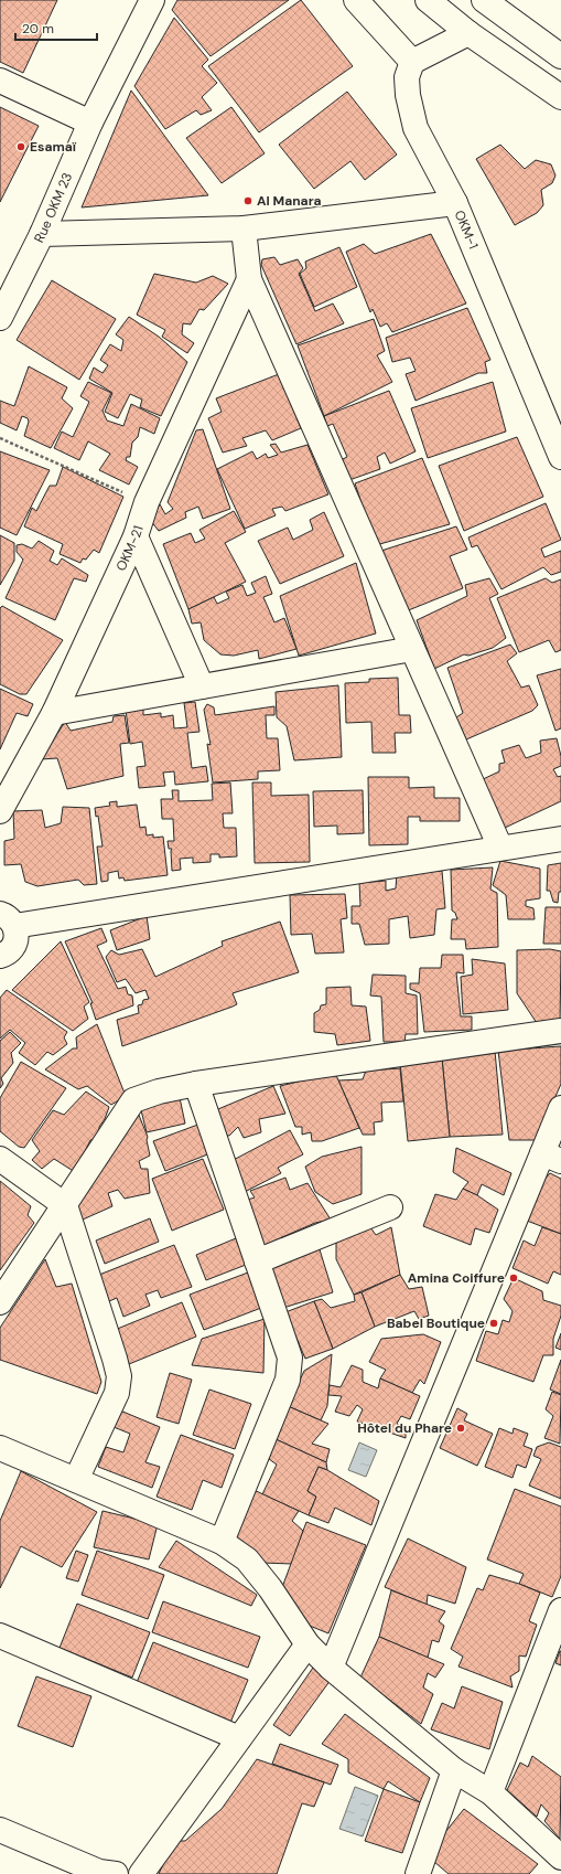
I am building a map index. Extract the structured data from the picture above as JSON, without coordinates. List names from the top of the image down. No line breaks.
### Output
{"streets":{"main road":["Rue OKM 23","OKM-1","OKM-21"]},"places":["Esamaï","Al Manara","Amina Coiffure","Babel Boutique","Hôtel du Phare"],"scale_bar":"20 m"}
